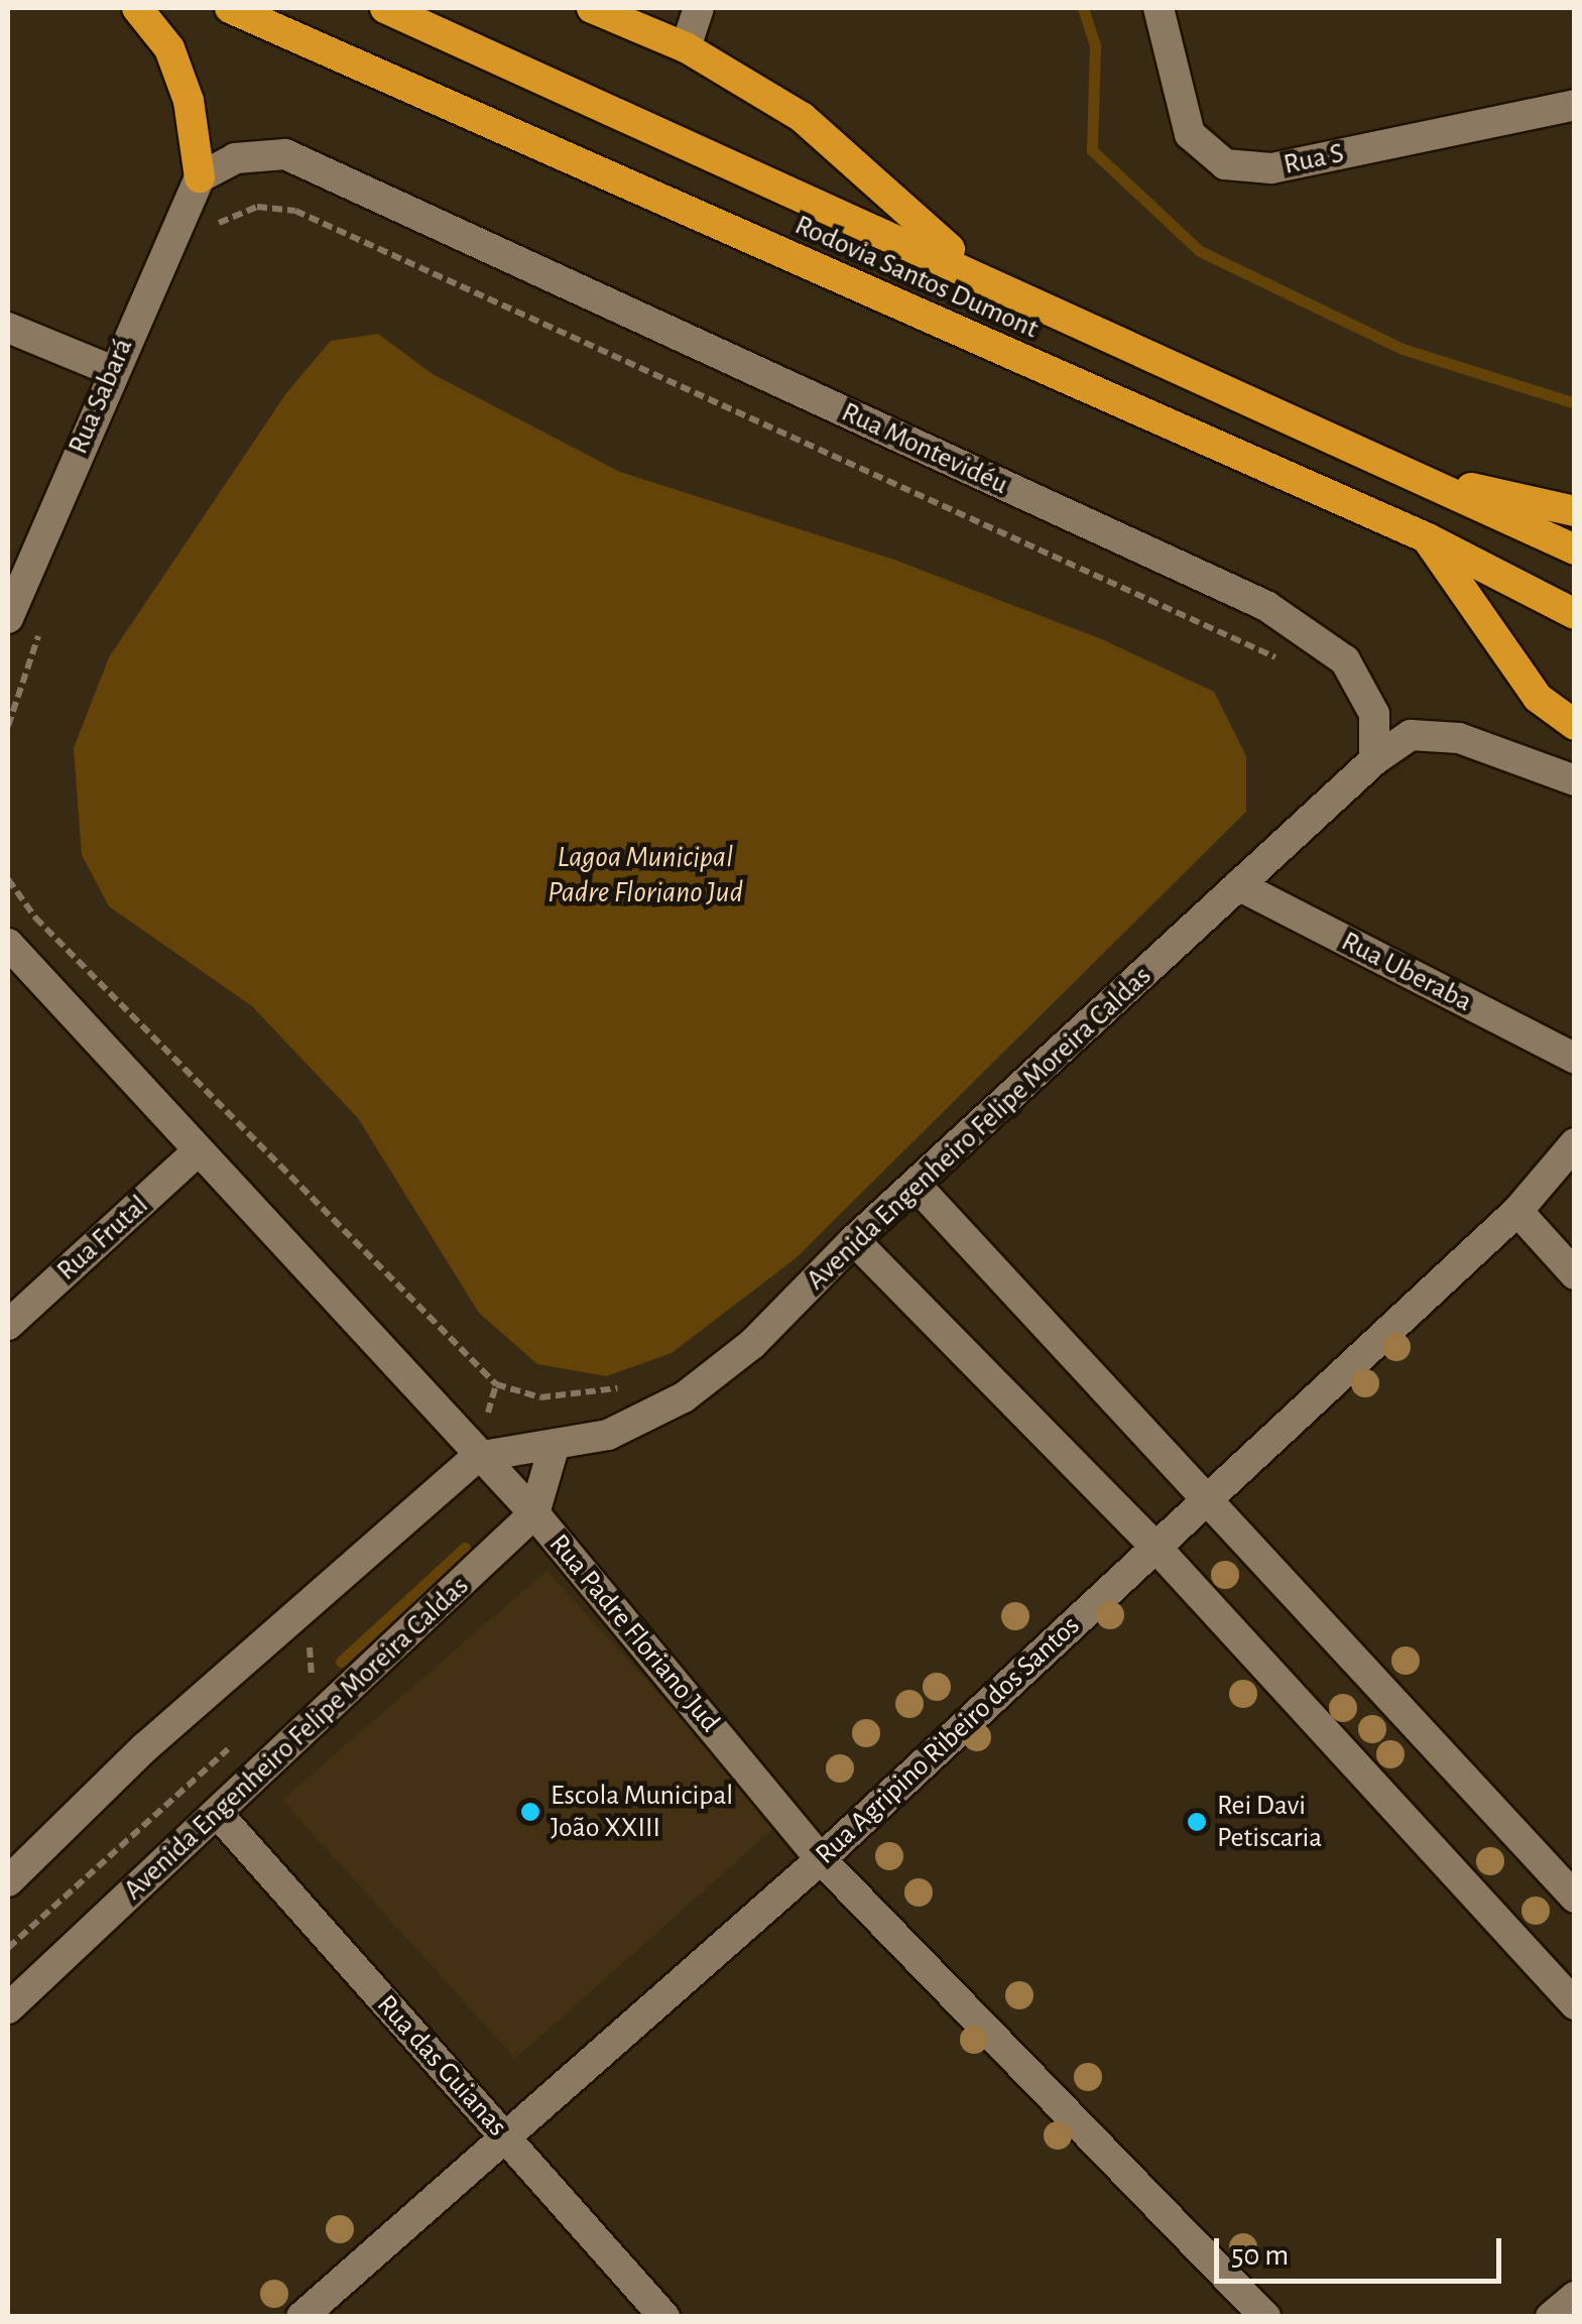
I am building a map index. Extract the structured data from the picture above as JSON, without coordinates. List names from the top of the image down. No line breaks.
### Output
{"streets":{"highway":["Rodovia Santos Dumont"],"street":["Rua S","Rua Sabará","Rua Montevidéu","Rua Uberaba","Avenida Engenheiro Felipe Moreira Caldas","Rua Frutal","Rua Padre Floriano Jud","Rua Agripino Ribeiro dos Santos","Rua das Guianas"]},"crossings":[["Rua Sabará","Rua Montevidéu"],["Rua Montevidéu","Avenida Engenheiro Felipe Moreira Caldas"],["Rua Uberaba","Avenida Engenheiro Felipe Moreira Caldas"],["Avenida Engenheiro Felipe Moreira Caldas","Rua Padre Floriano Jud"],["Avenida Engenheiro Felipe Moreira Caldas","Rua das Guianas"],["Rua Frutal","Rua Padre Floriano Jud"],["Rua Padre Floriano Jud","Rua Agripino Ribeiro dos Santos"],["Rua Agripino Ribeiro dos Santos","Rua das Guianas"]],"water":["Lagoa Municipal Padre Floriano Jud"],"places":["Escola Municipal João XXIII","Rei Davi Petiscaria"],"scale_bar":"50 m"}
